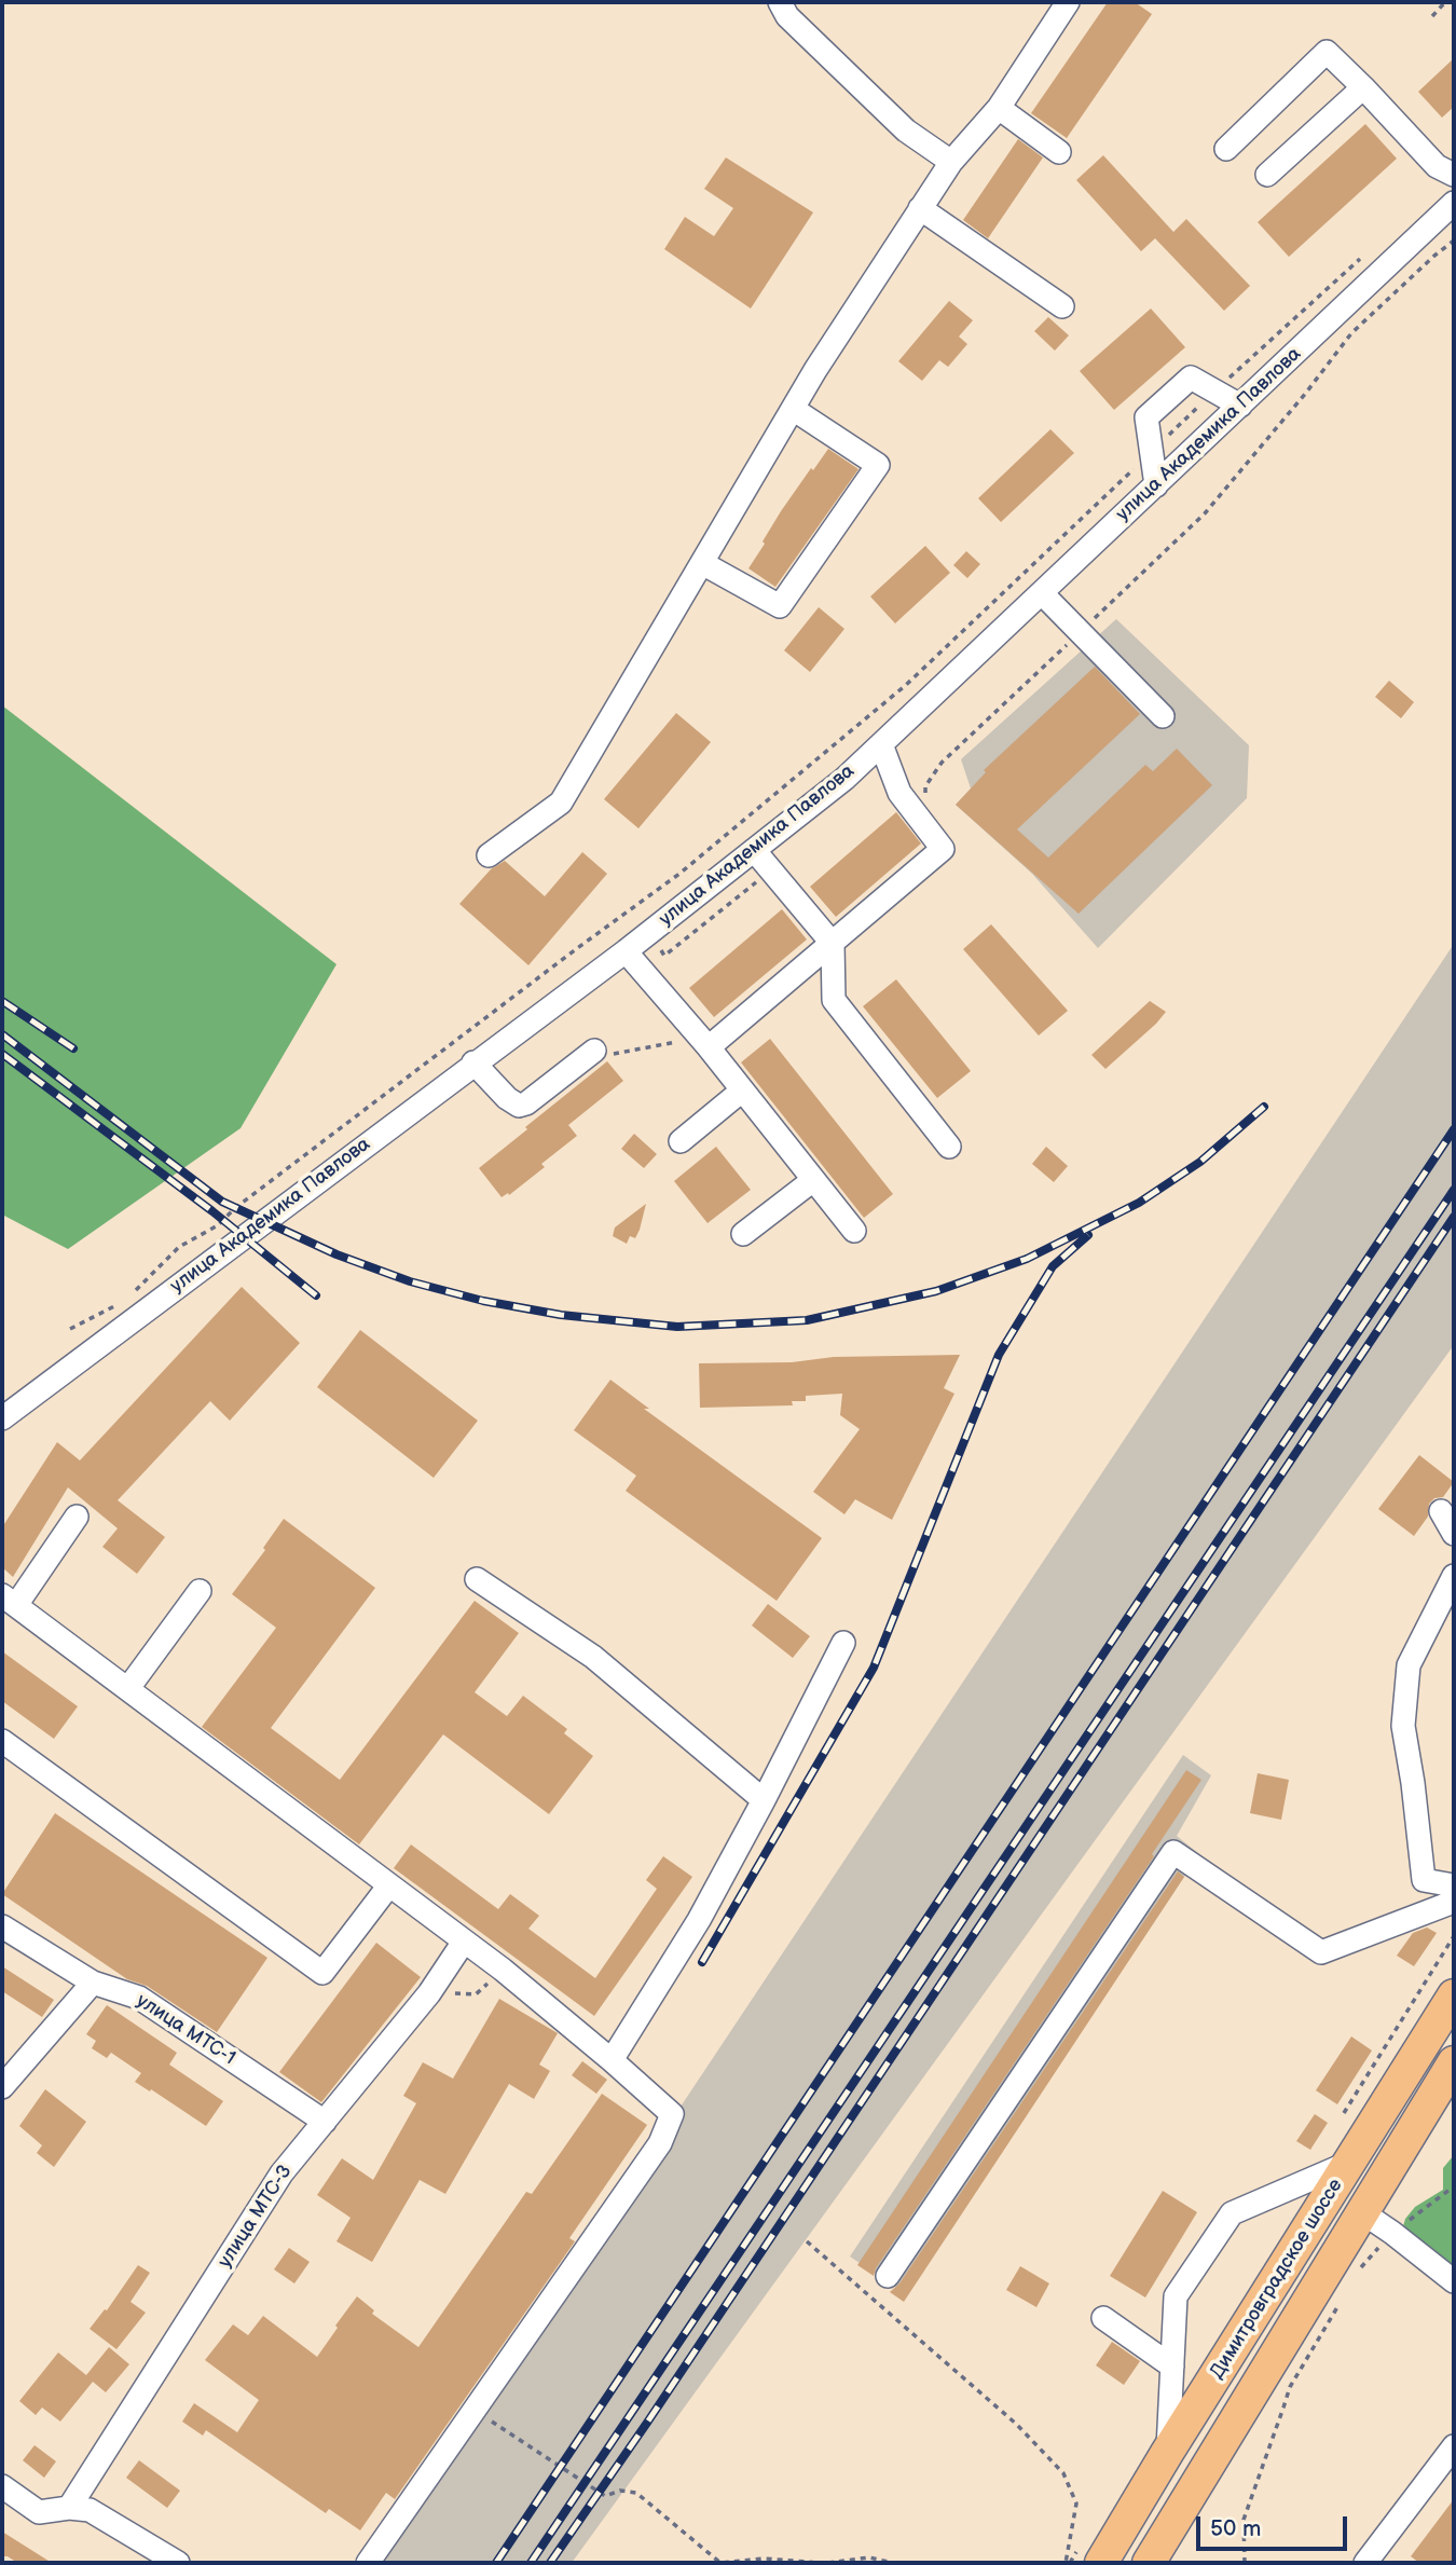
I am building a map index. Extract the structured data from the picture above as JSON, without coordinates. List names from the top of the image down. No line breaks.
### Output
{"streets":{"highway":["Димитровградское шоссе"],"street":["улица Академика Павлова","улица МТС-1","улица МТС-3"]},"crossings":[["улица МТС-1","улица МТС-3"]],"scale_bar":"50 m"}
